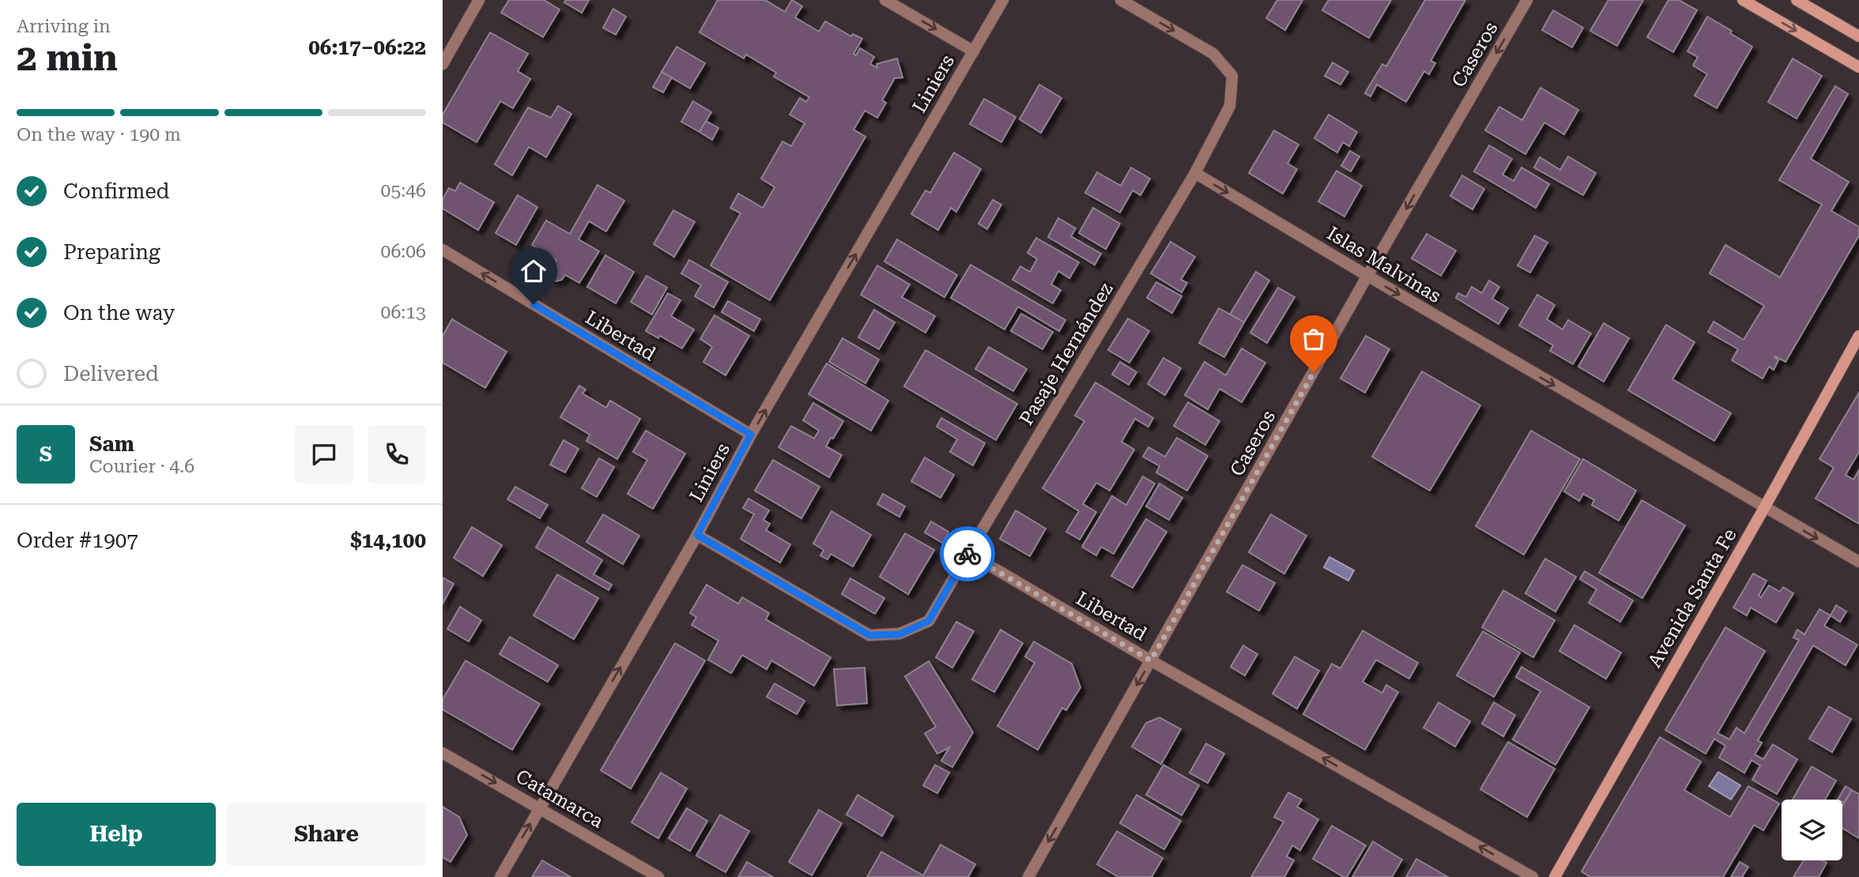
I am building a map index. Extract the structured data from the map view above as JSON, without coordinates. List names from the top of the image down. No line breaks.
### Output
{"streets":{"main road":["Avenida Santa Fe"],"street":["Caseros","Liniers","Islas Malvinas","Libertad","Pasaje Hernández","Catamarca"]},"crossings":[["Caseros","Islas Malvinas"],["Caseros","Libertad"],["Liniers","Libertad"],["Liniers","Catamarca"],["Islas Malvinas","Pasaje Hernández"],["Islas Malvinas","Avenida Santa Fe"],["Libertad","Pasaje Hernández"]],"one_way":["Caseros","Liniers","Islas Malvinas","Libertad","Catamarca"],"page":{"heading":["2 min","Arriving in","06:17–06:22"],"panel":["Sam","Courier · 4.6","Order #1907","$14,100"],"bar":"On the way · 190 m","list":[["Confirmed","05:46"],["Preparing","06:06"],["On the way","06:13"],"Delivered"],"round":"S","buttons":["Help","Share"]}}
